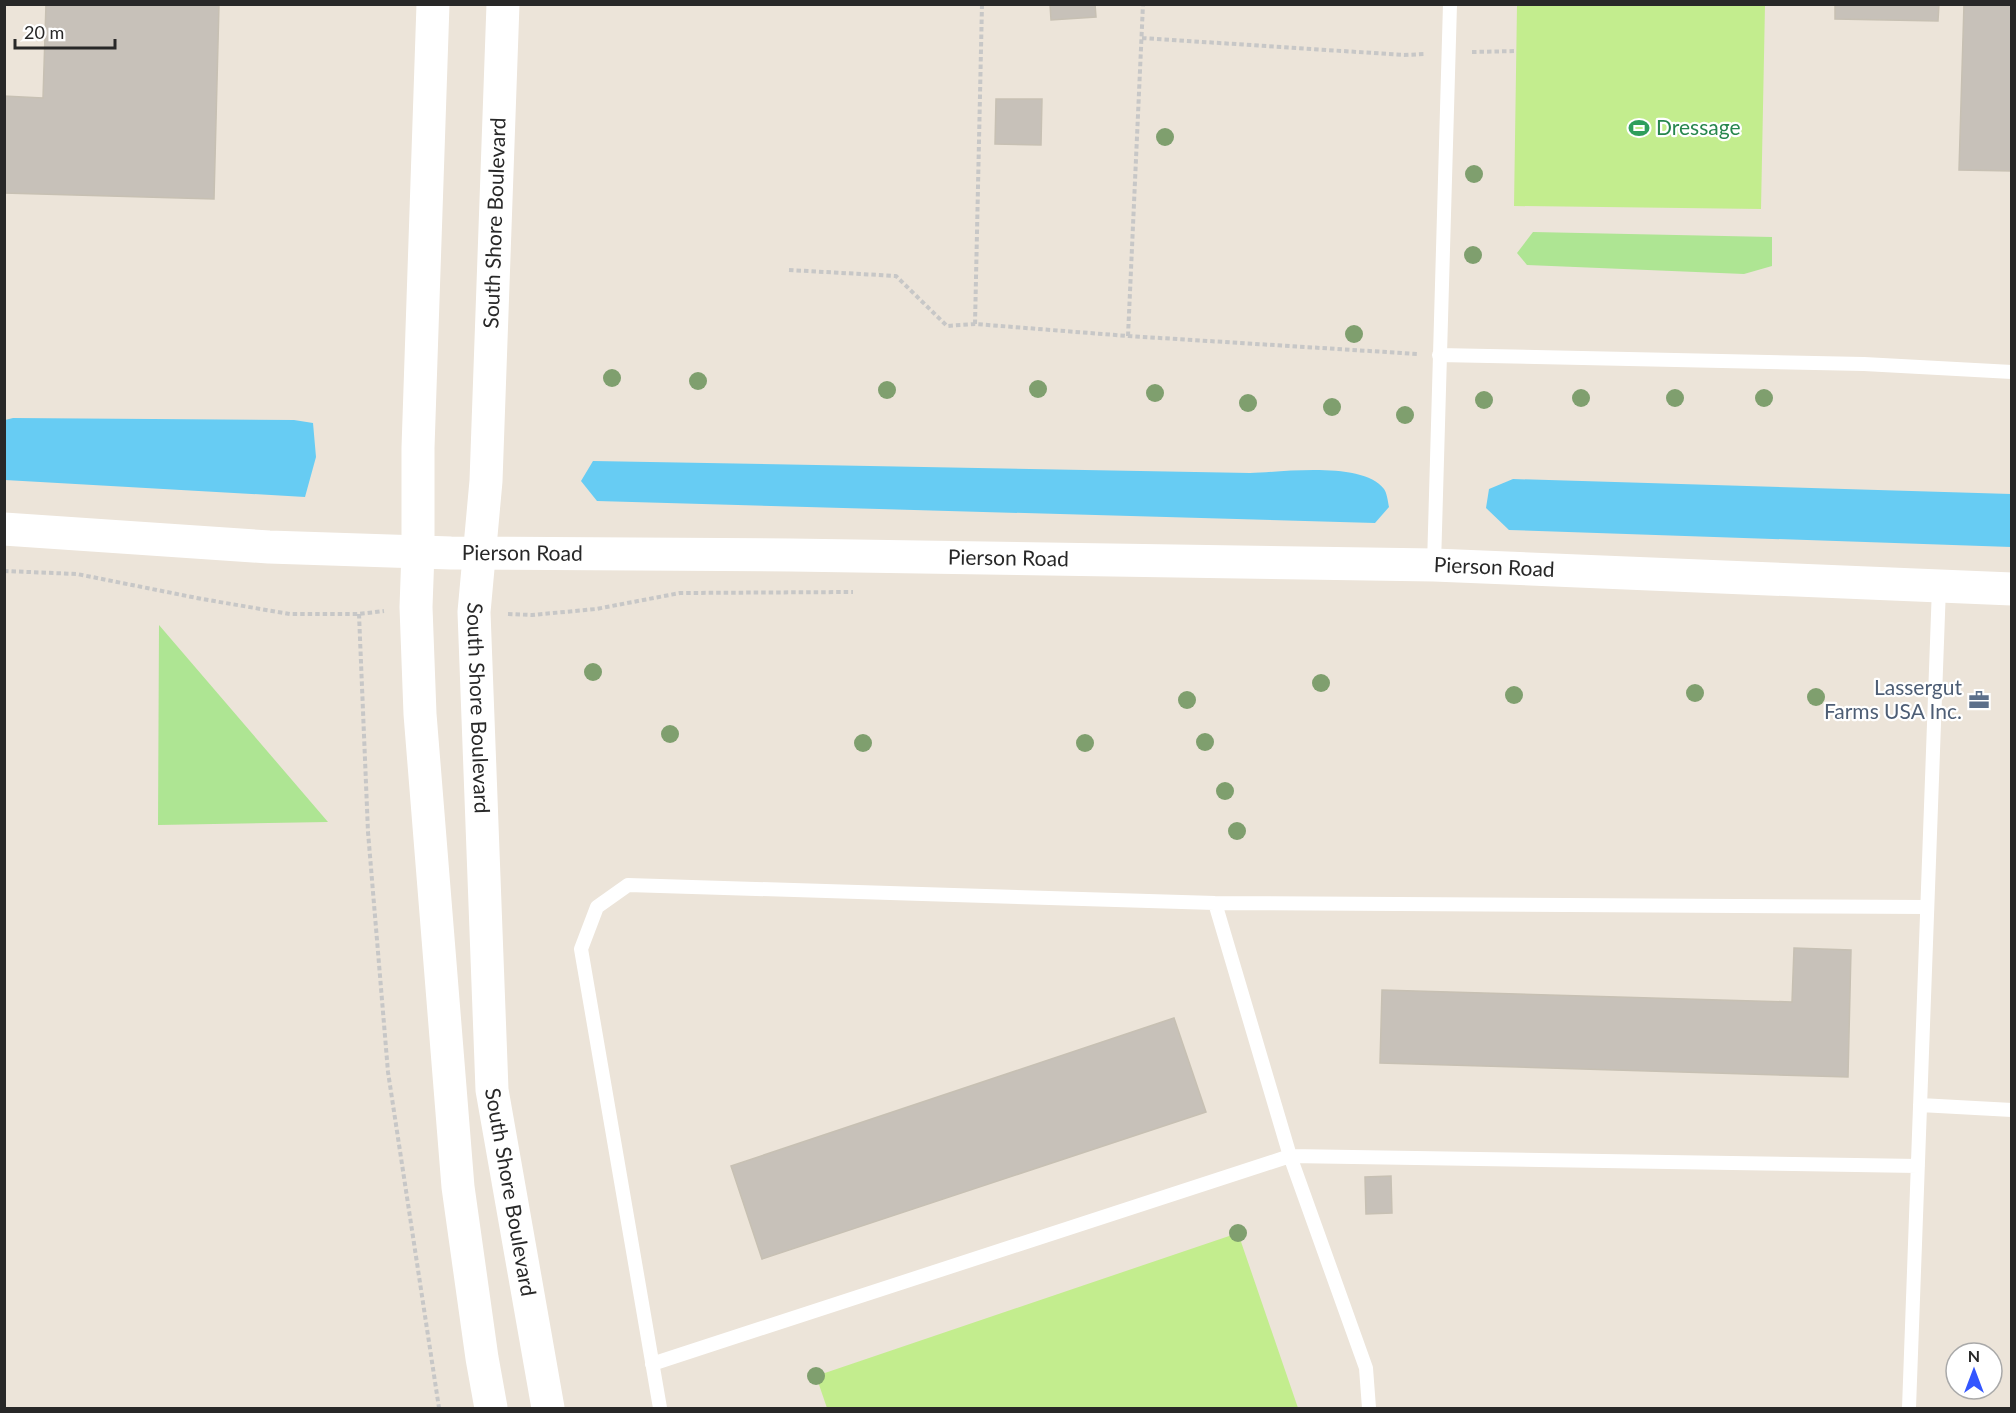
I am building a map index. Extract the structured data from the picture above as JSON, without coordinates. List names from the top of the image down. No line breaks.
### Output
{"streets":{"street":["South Shore Boulevard","Pierson Road"]},"crossings":[["South Shore Boulevard","Pierson Road"]],"places":{"sports":["Dressage"],"office":["Lassergut Farms USA Inc."]},"scale_bar":"20 m","north":"top"}
